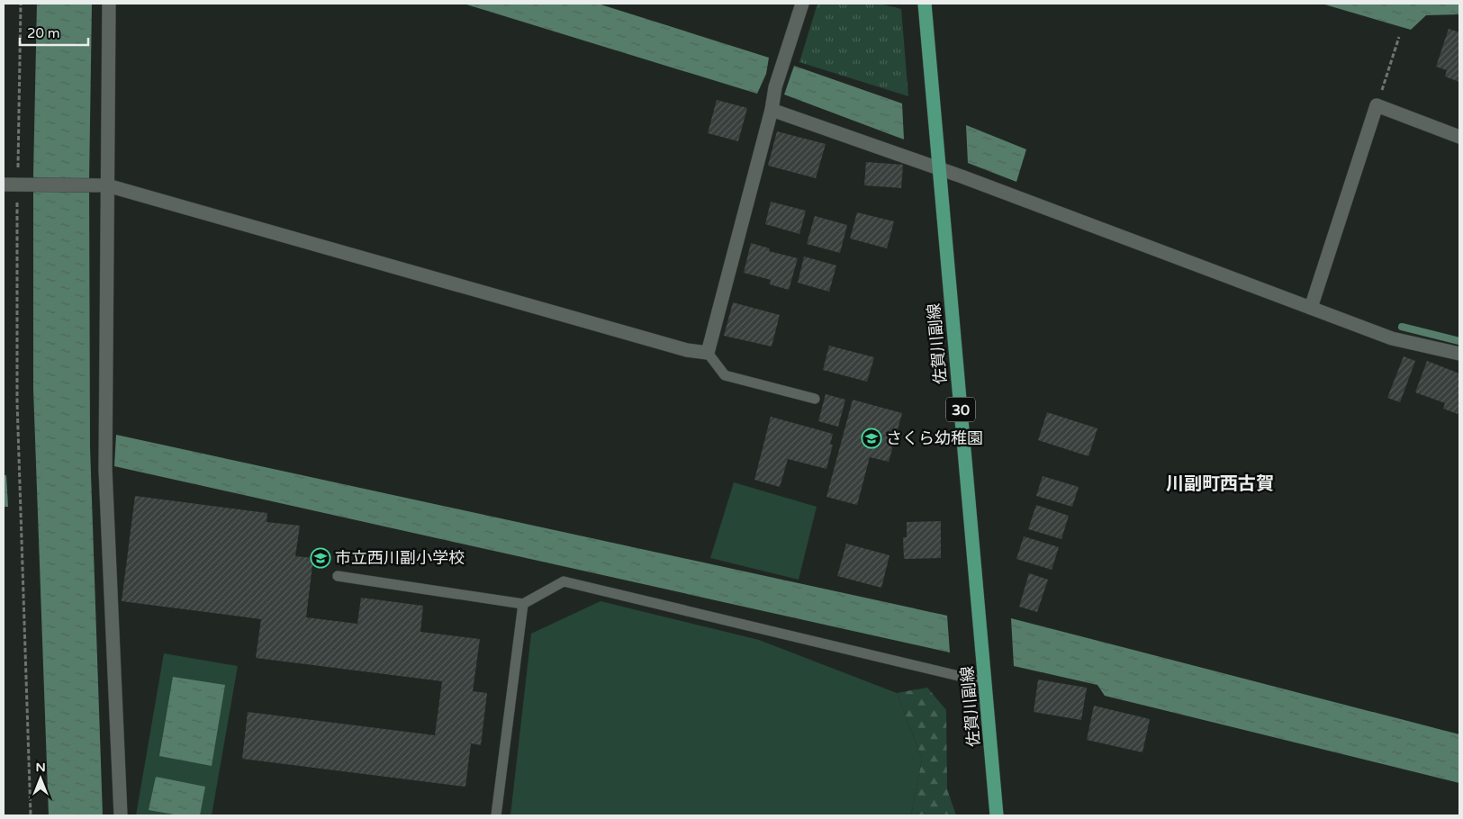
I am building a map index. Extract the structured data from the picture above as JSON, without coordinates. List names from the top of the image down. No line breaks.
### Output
{"streets":{"main road":["佐賀川副線","30"]},"districts":["川副町西古賀"],"places":{"school or university":["さくら幼稚園","市立西川副小学校"]},"scale_bar":"20 m","north":"top"}
